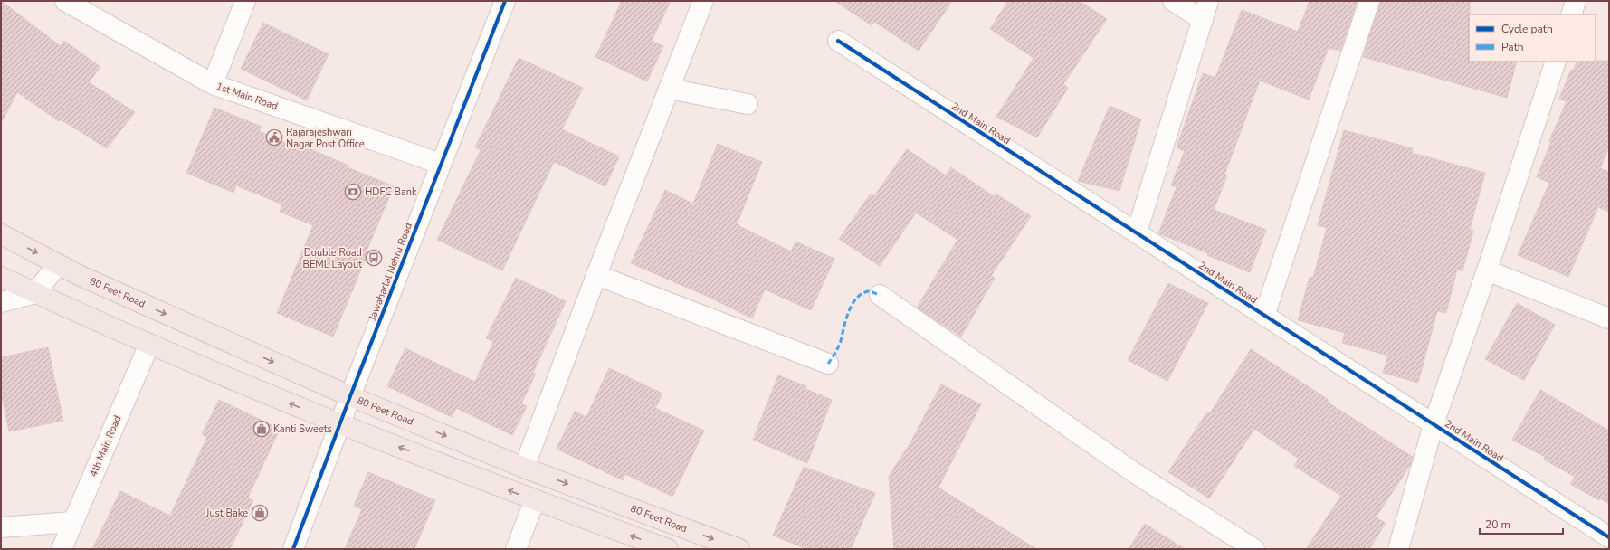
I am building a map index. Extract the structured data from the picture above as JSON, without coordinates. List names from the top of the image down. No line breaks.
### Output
{"streets":{"main road":["80 Feet Road"],"street":["1st Main Road","2nd Main Road","Jawaharlal Nehru Road","4th Main Road"]},"crossings":[["1st Main Road","Jawaharlal Nehru Road"],["Jawaharlal Nehru Road","80 Feet Road"]],"places":{"public building":["Rajarajeshwari Nagar Post Office"],"bank":["HDFC Bank"],"bus stop":["Double Road BEML Layout"],"shop":["Kanti Sweets","Just Bake"]},"legend":["Cycle path","Path"],"scale_bar":"20 m"}
